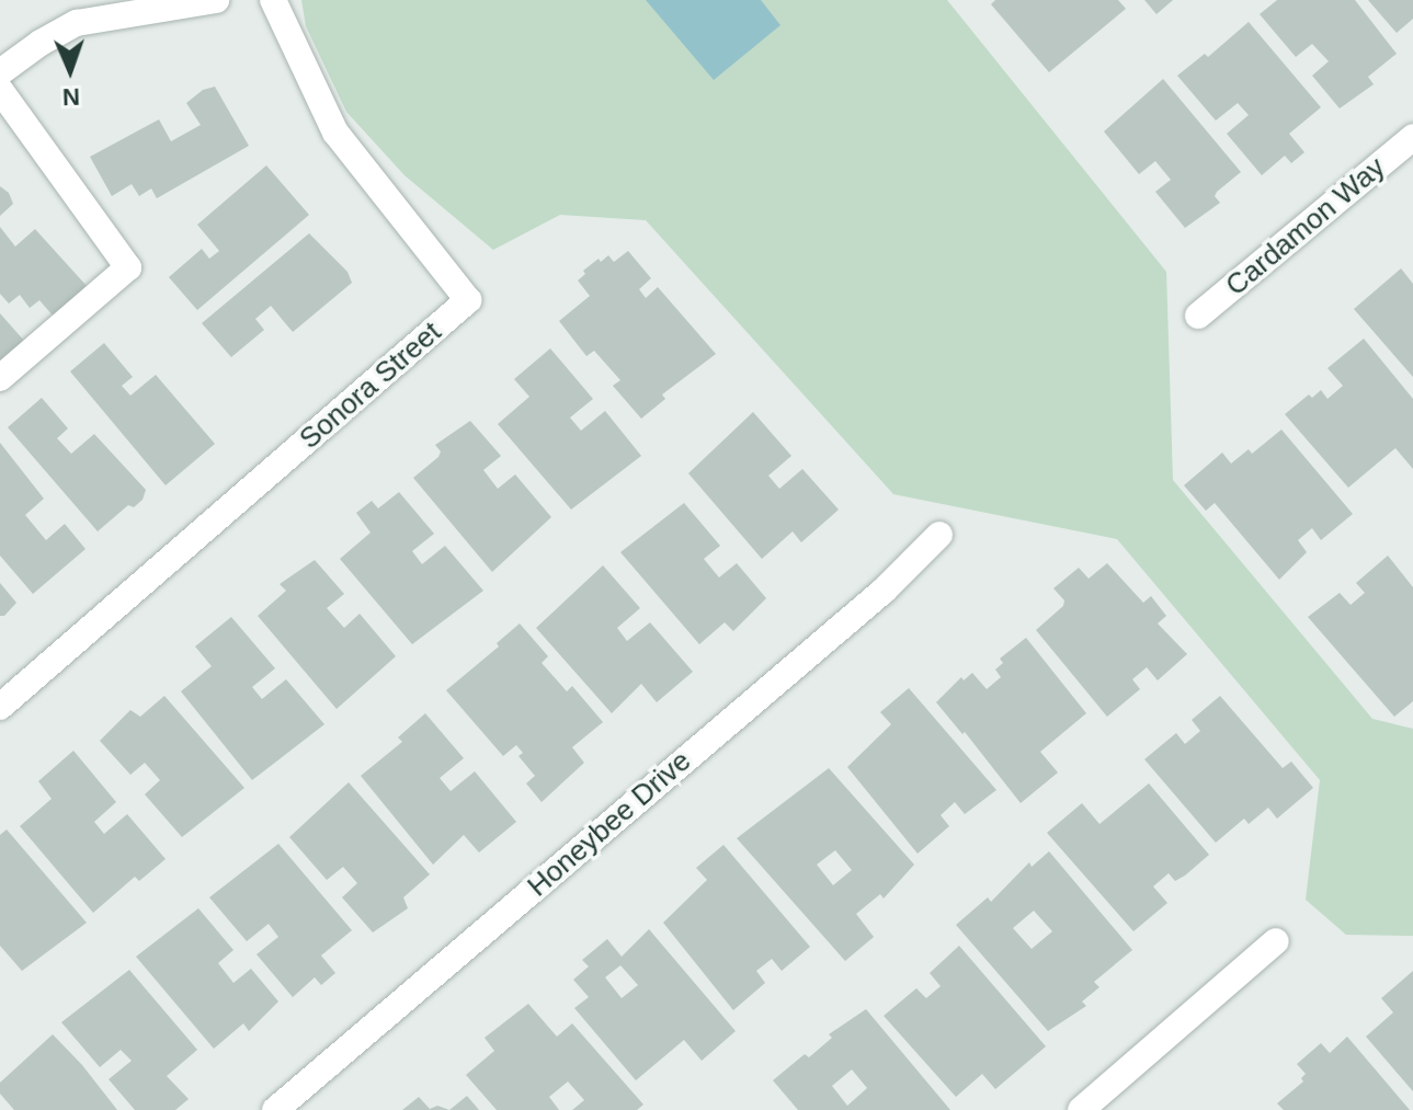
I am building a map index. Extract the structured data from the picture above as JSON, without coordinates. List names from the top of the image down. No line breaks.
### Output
{"streets":{"street":["Cardamon Way","Sonora Street","Honeybee Drive"]},"north":"bottom"}
